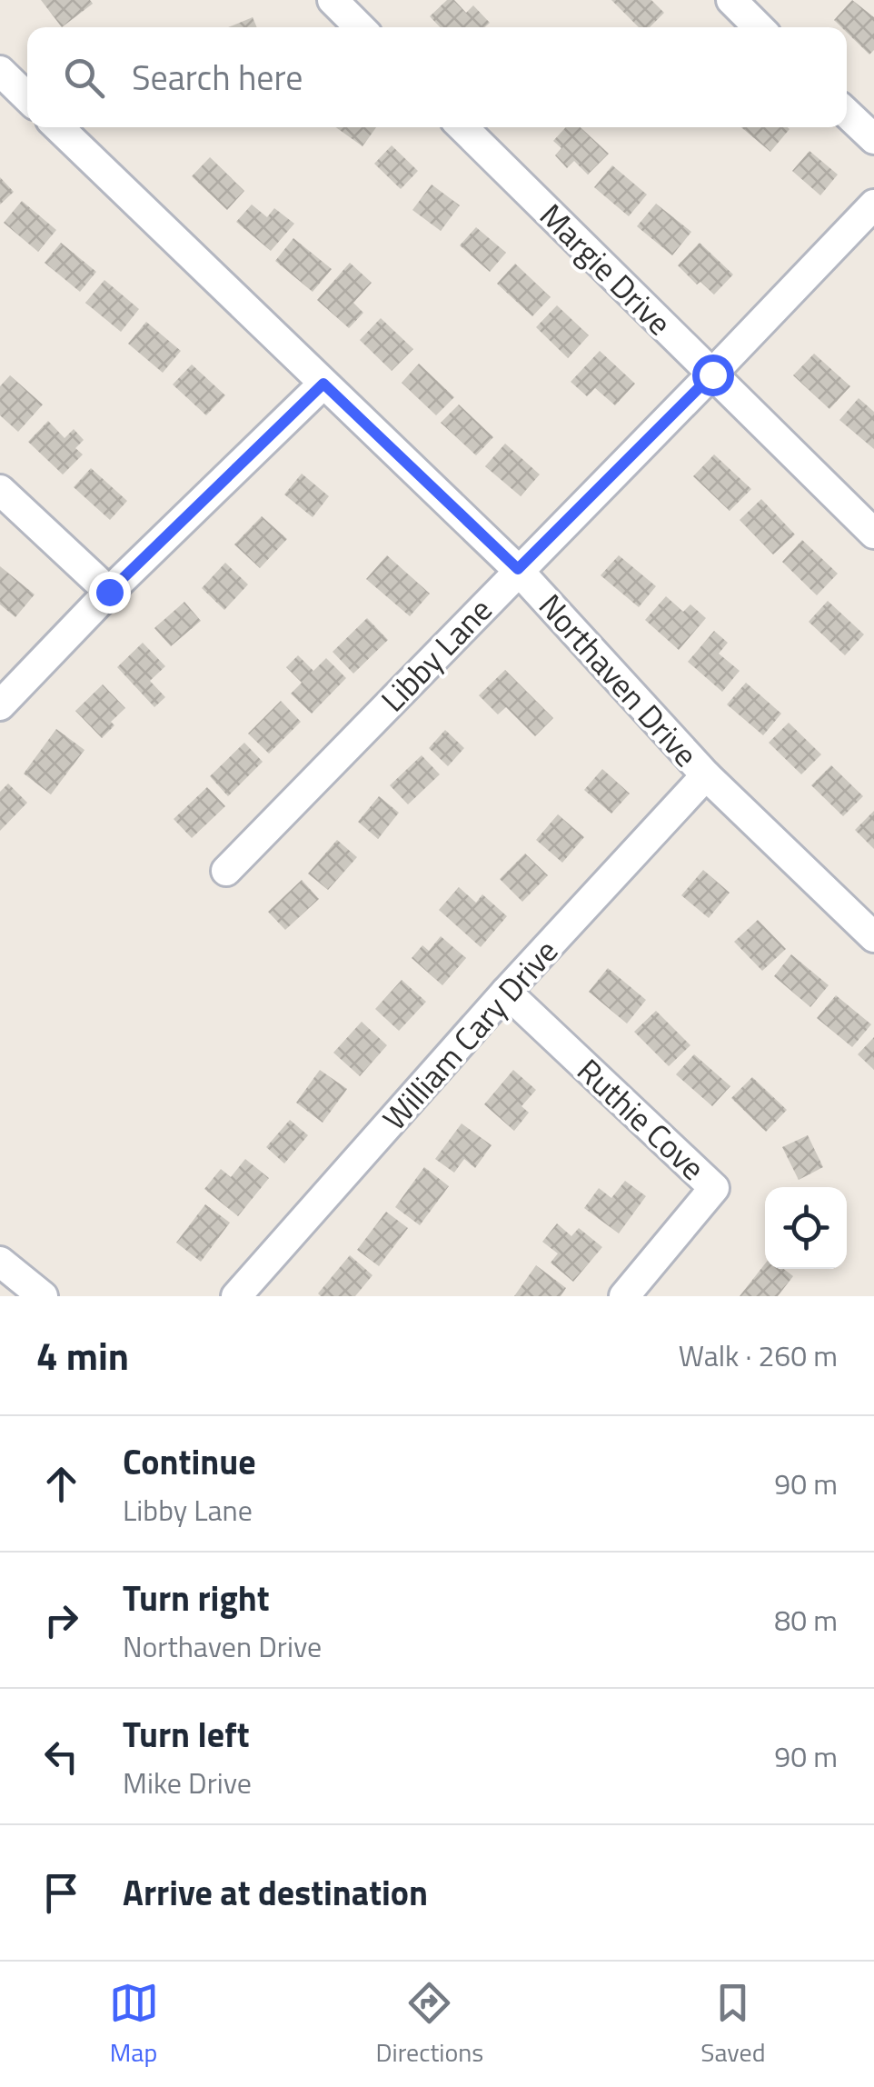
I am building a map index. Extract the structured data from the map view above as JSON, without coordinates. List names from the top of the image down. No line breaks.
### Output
{"streets":{"street":["Margie Drive","Libby Lane","Northaven Drive","William Cary Drive","Ruthie Cove"]},"crossings":[["Margie Drive","Libby Lane"],["Libby Lane","Northaven Drive"],["Northaven Drive","William Cary Drive"],["William Cary Drive","Ruthie Cove"]],"page":{"search":"Search here","heading":["4 min","Walk · 260 m"],"list":[["Continue","Libby Lane","90 m"],["Turn right","Northaven Drive","80 m"],["Turn left","Mike Drive","90 m"],"Arrive at destination"],"nav":["Map","Directions","Saved"]}}
